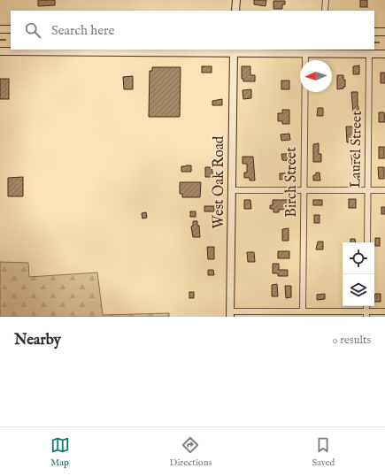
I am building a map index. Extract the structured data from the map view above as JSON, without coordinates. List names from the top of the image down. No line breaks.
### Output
{"streets":{"main road":["West Oak Road"],"street":["Laurel Street","Birch Street"]},"north":"left","page":{"search":"Search here","heading":["Nearby","0 results"],"nav":["Map","Directions","Saved"]}}
